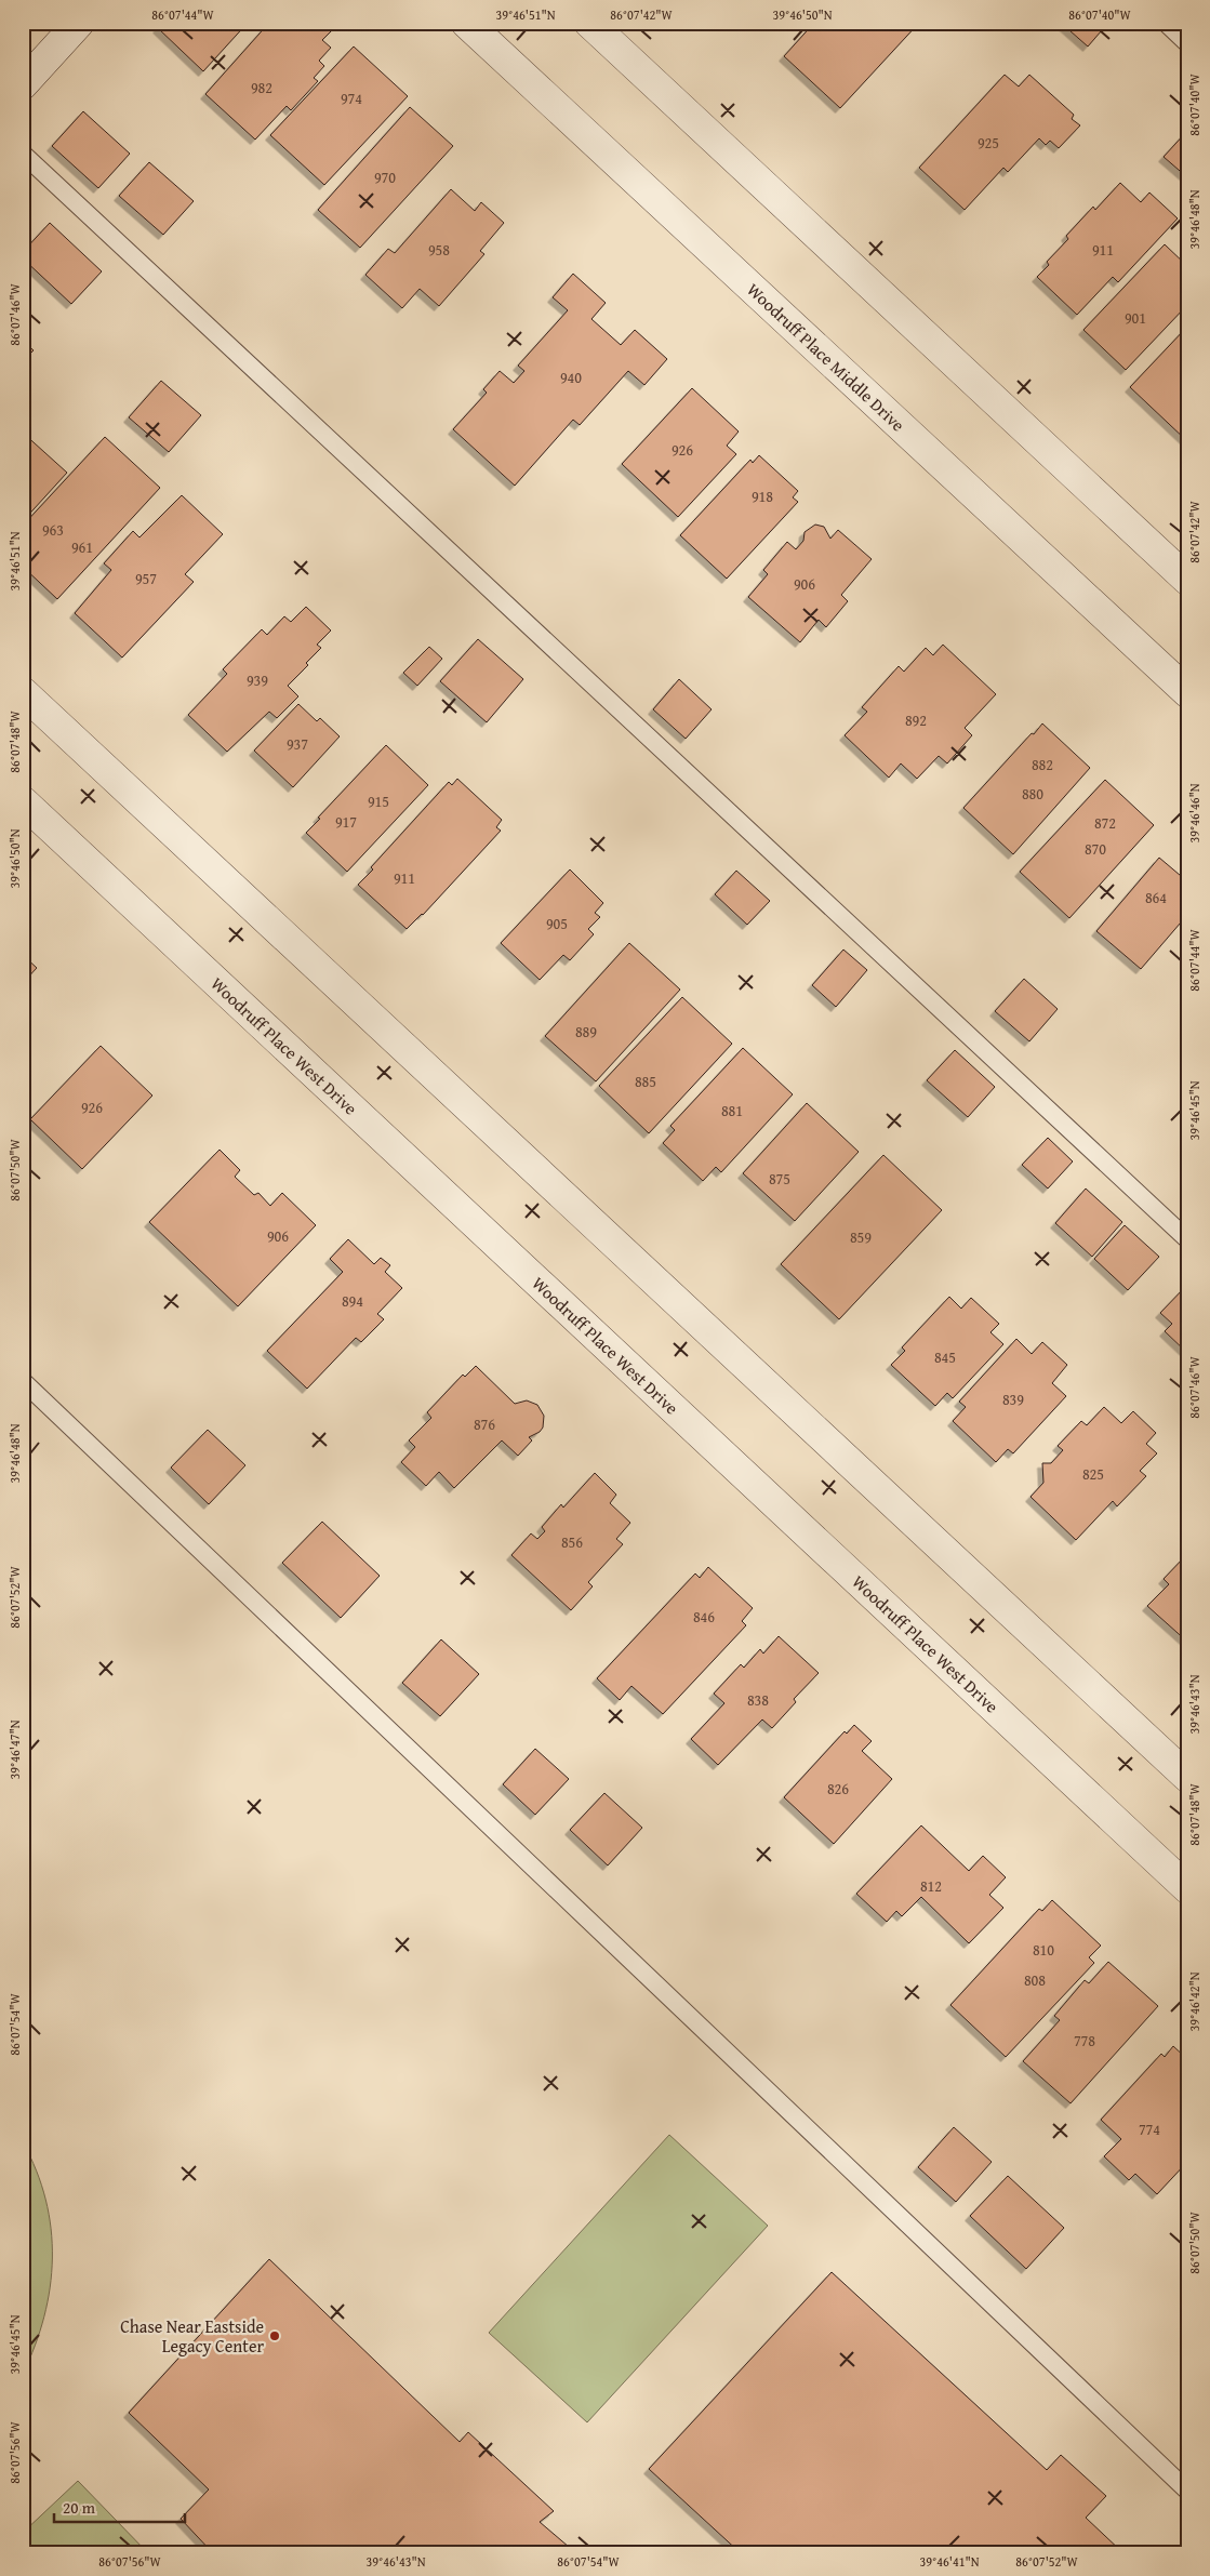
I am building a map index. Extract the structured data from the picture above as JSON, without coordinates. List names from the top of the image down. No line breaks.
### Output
{"streets":{"street":["Woodruff Place Middle Drive","Woodruff Place West Drive"]},"places":["Chase Near Eastside Legacy Center"],"house_numbers":["982","974","925","970","958","911","901","940","926","918","963","961","957","906","939","892","937","882","880","915","917","872","870","911","864","905","889","885","926","881","875","906","859","894","845","839","876","825","856","846","838","826","812","810","808","778","774"],"scale_bar":"20 m","coordinates":["86°07'44\"W","39°46'51\"N","86°07'42\"W","39°46'50\"N","86°07'40\"W","39°46'48\"N","86°07'46\"W","86°07'48\"W","39°46'46\"N","39°46'45\"N","86°07'50\"W","86°07'52\"W","39°46'43\"N","39°46'47\"N","39°46'42\"N","86°07'54\"W","86°07'56\"W","39°46'41\"N"]}
